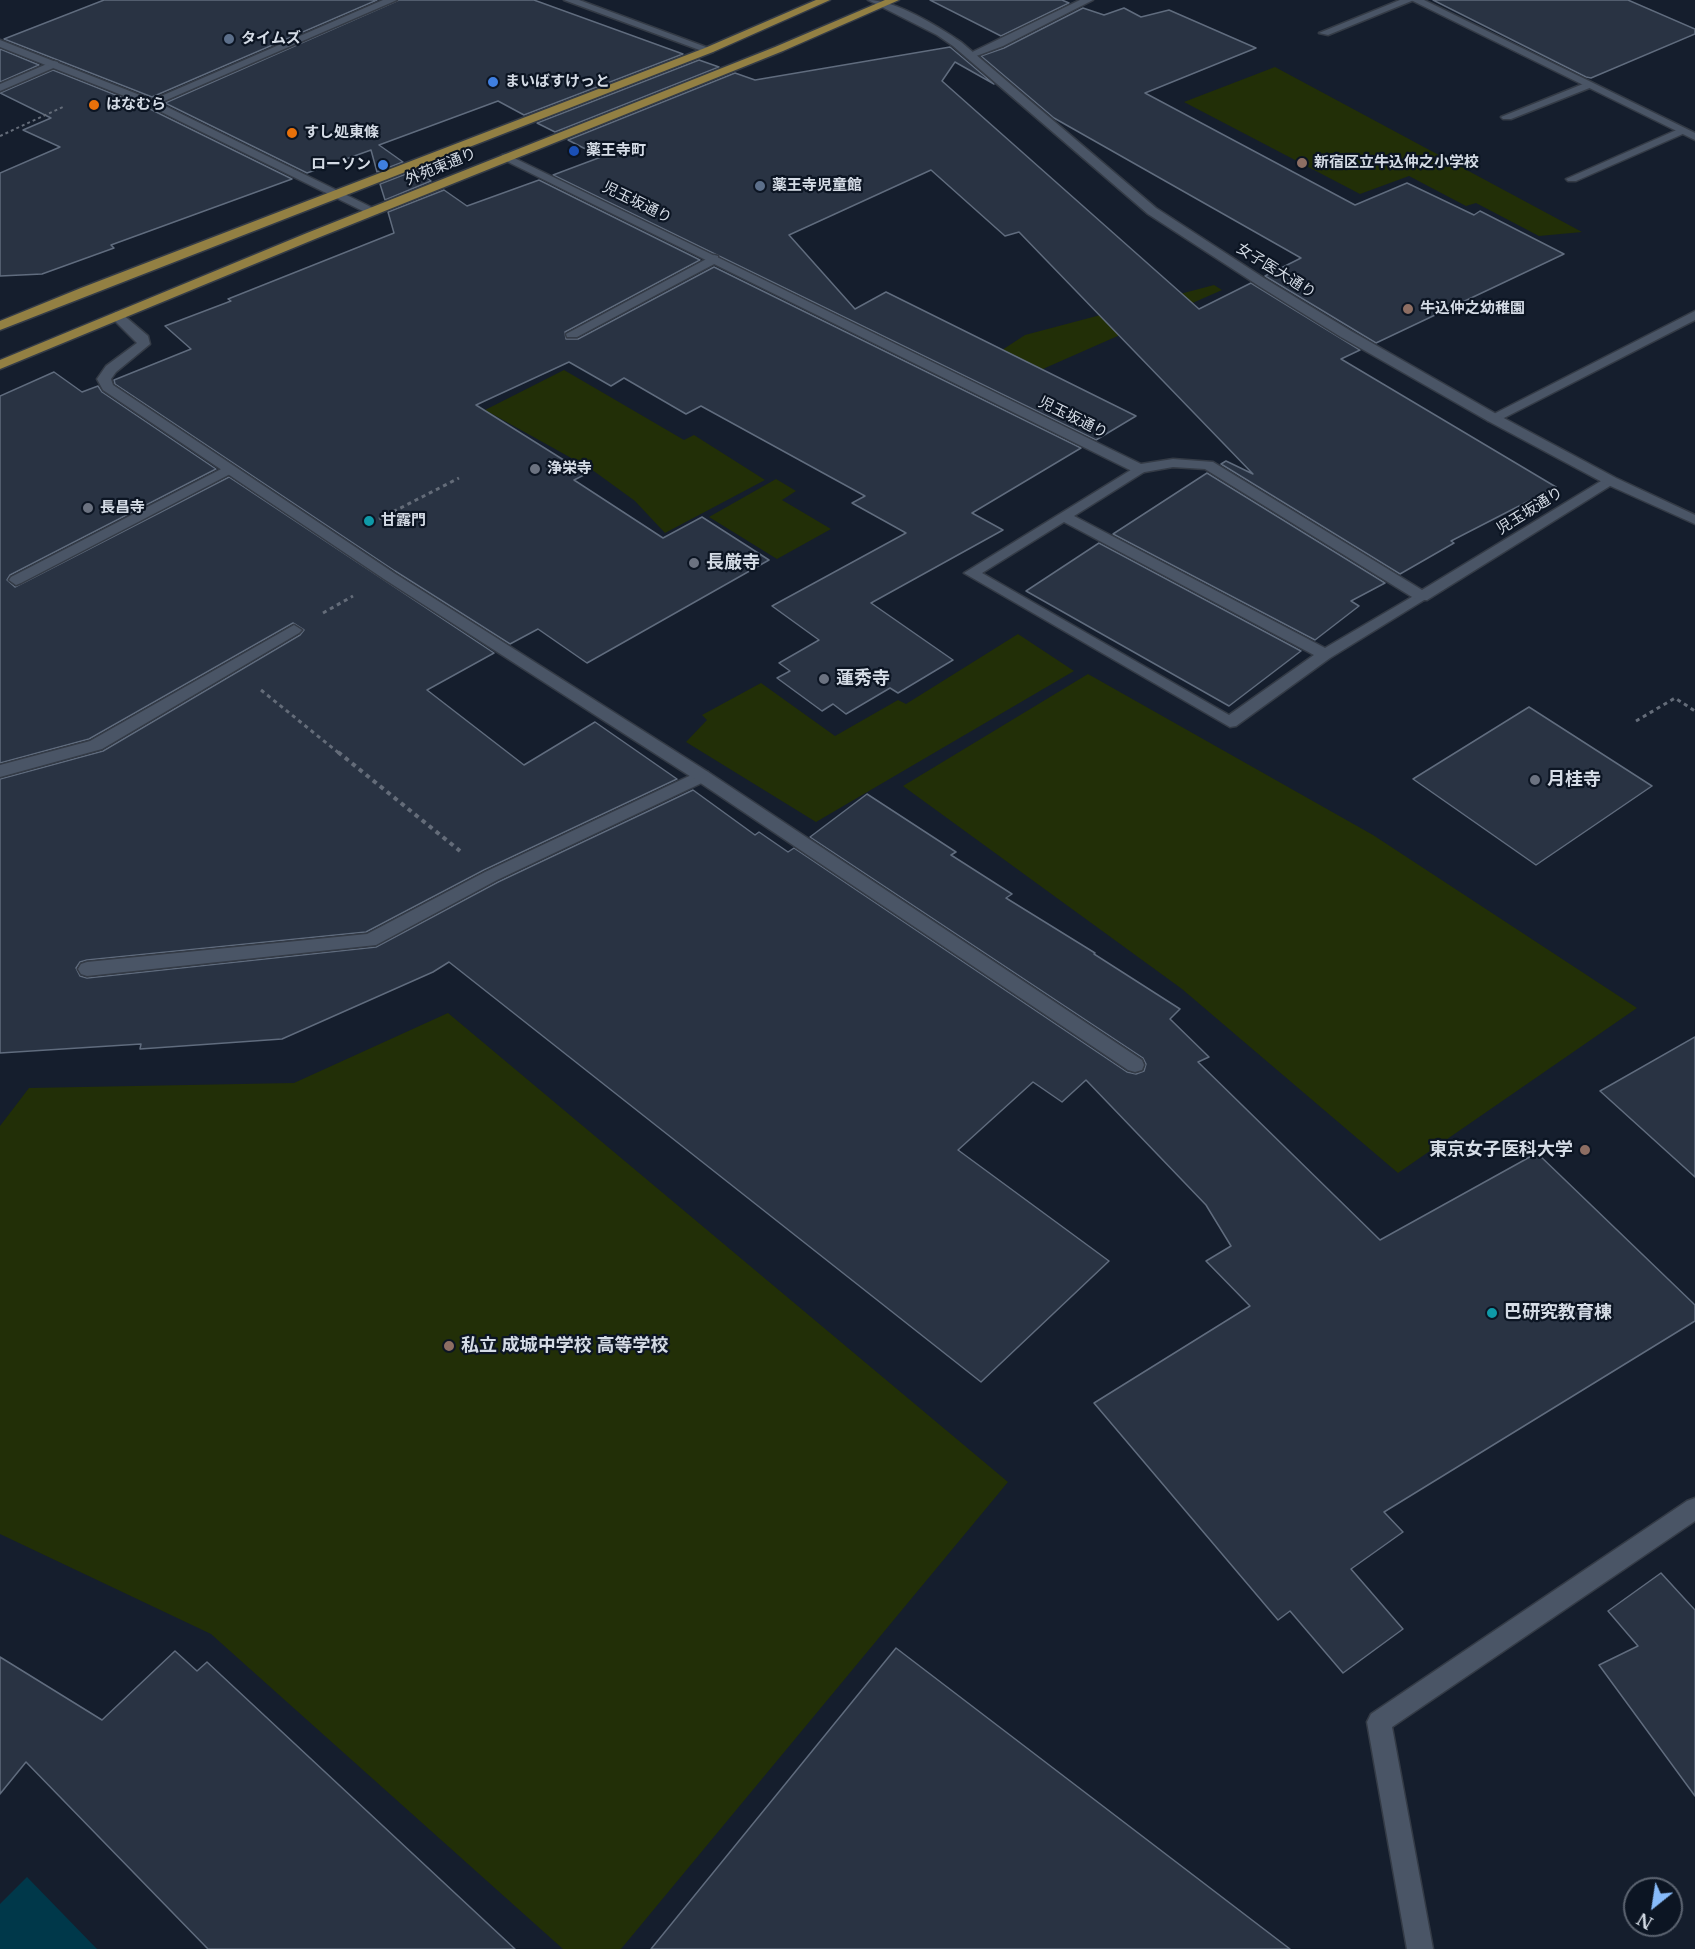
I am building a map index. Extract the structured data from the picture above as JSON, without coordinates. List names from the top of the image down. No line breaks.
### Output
{"streets":{"main road":["外苑東通り"],"street":["児玉坂通り","女子医大通り"]},"crossings":[["外苑東通り","児玉坂通り"],["外苑東通り","女子医大通り"],["児玉坂通り","女子医大通り"]],"places":["タイムズ","まいばすけっと","はなむら","すし処東條","薬王寺町","新宿区立牛込仲之小学校","ローソン","薬王寺児童館","牛込仲之幼稚園","浄栄寺","長昌寺","甘露門","長厳寺","蓮秀寺","月桂寺","東京女子医科大学","巴研究教育棟","私立 成城中学校 高等学校"],"north":"bottom left"}
